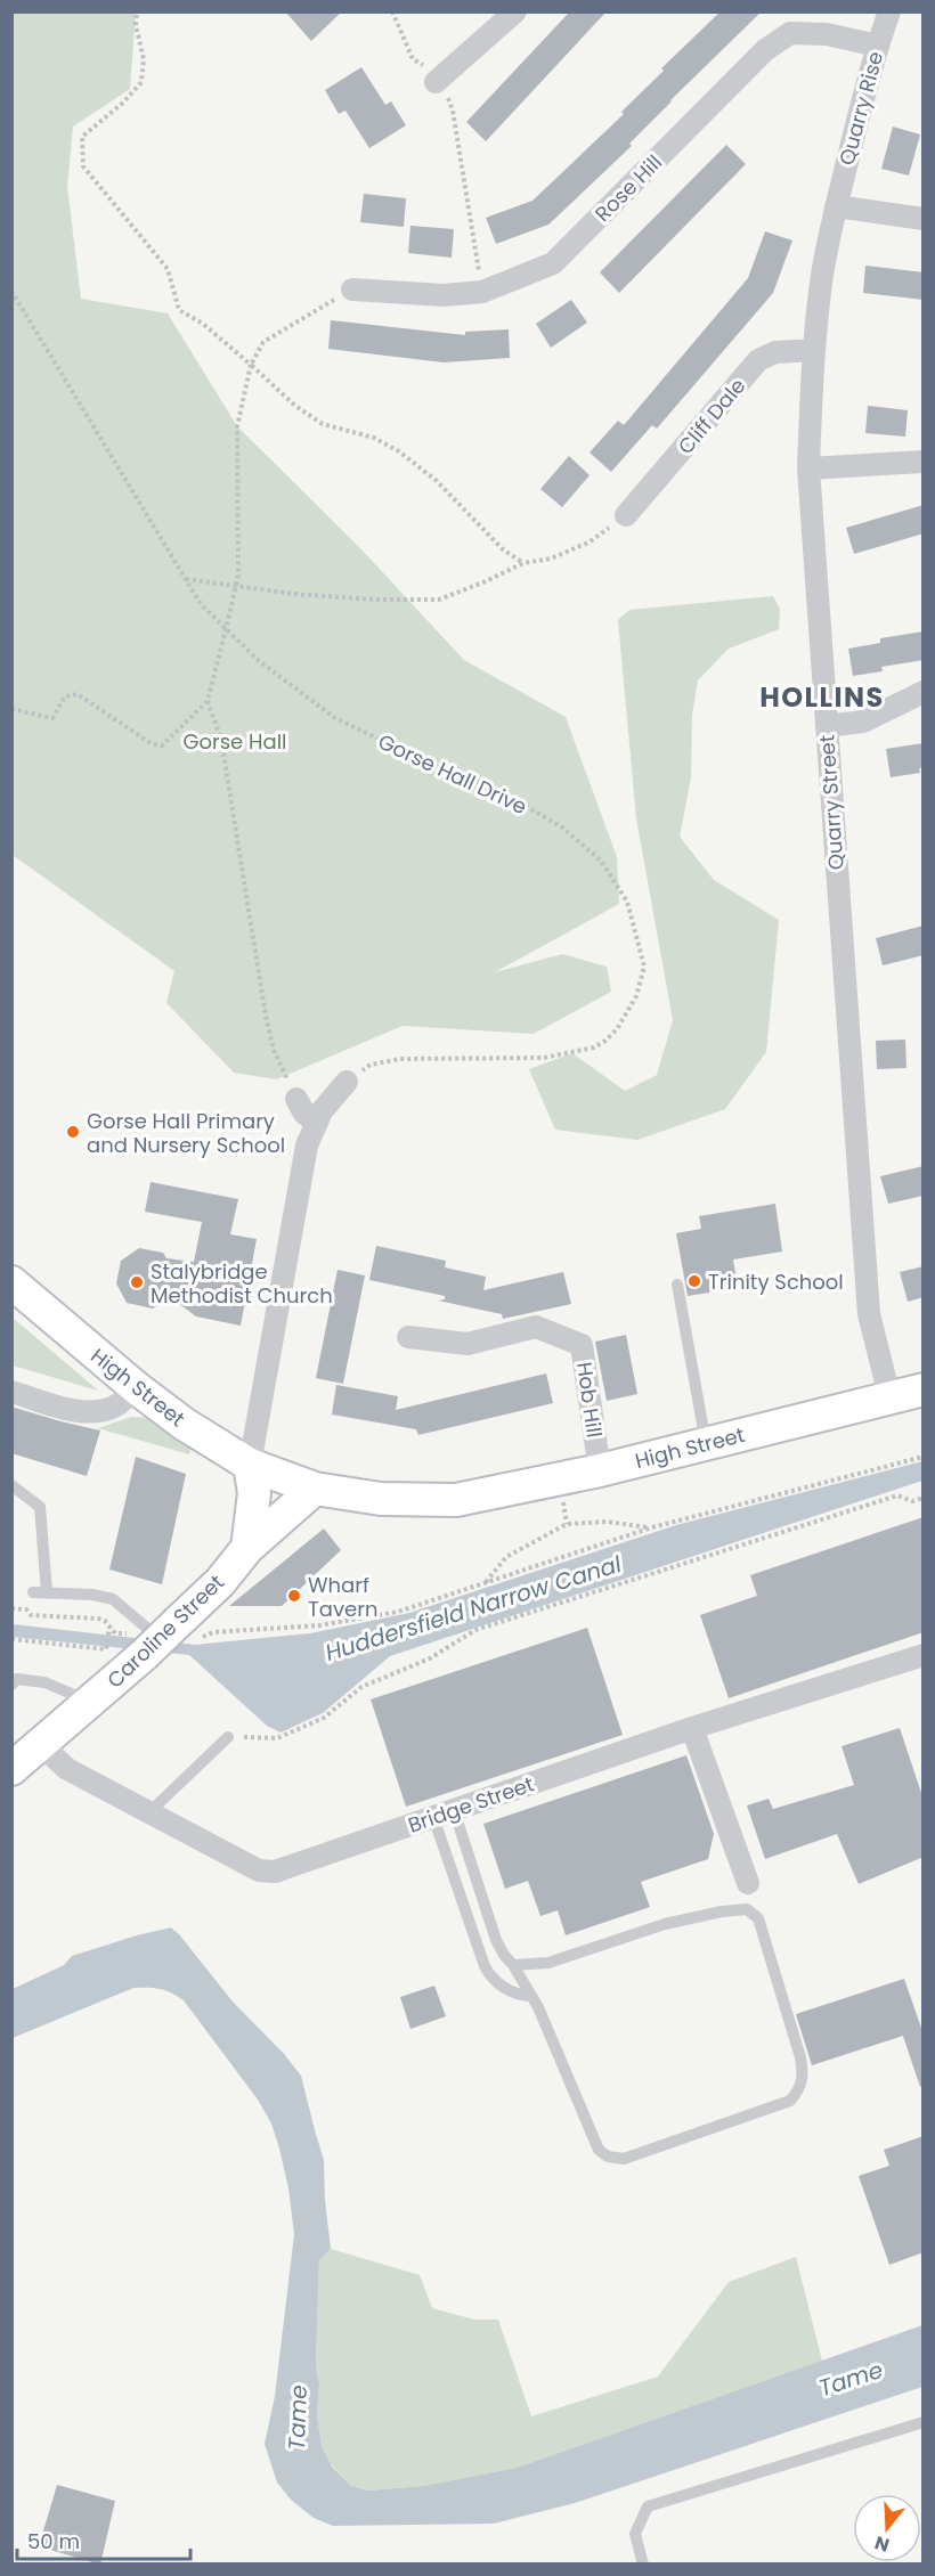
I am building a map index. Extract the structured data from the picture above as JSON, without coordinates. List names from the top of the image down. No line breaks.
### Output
{"streets":{"main road":["High Street","Caroline Street"],"street":["Quarry Rise","Rose Hill","Cliff Dale","Quarry Street","Hob Hill","Bridge Street"],"path":["Gorse Hall Drive"]},"crossings":[["Quarry Rise","Rose Hill"],["Quarry Rise","Quarry Street"],["Cliff Dale","Quarry Street"],["Quarry Street","High Street"],["High Street","Hob Hill"],["High Street","Caroline Street"],["Caroline Street","Bridge Street"]],"districts":["HOLLINS"],"water":["Huddersfield Narrow Canal","Tame"],"parks":["Gorse Hall"],"places":["Gorse Hall Primary and Nursery School","Trinity School","Stalybridge Methodist Church","Wharf Tavern"],"scale_bar":"50 m","north":"bottom"}
